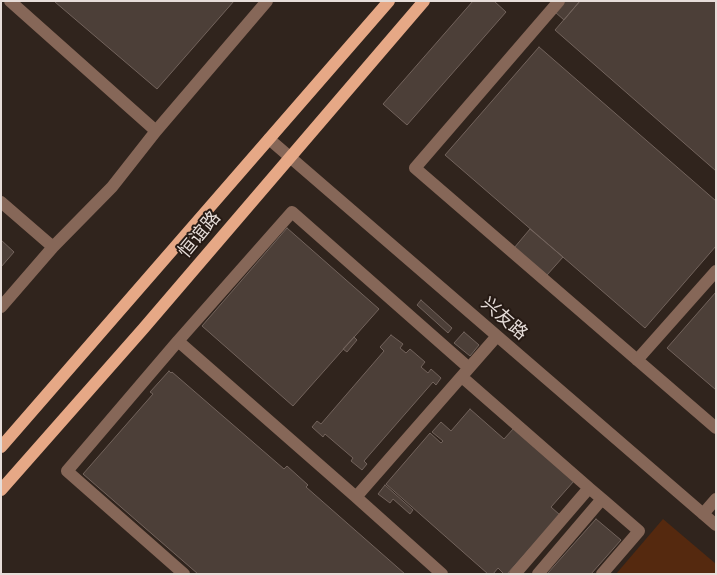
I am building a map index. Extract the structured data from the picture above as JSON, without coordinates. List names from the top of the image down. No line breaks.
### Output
{"streets":{"main road":["恒谊路"],"street":["兴友路"]},"crossings":[["恒谊路","兴友路"]]}
